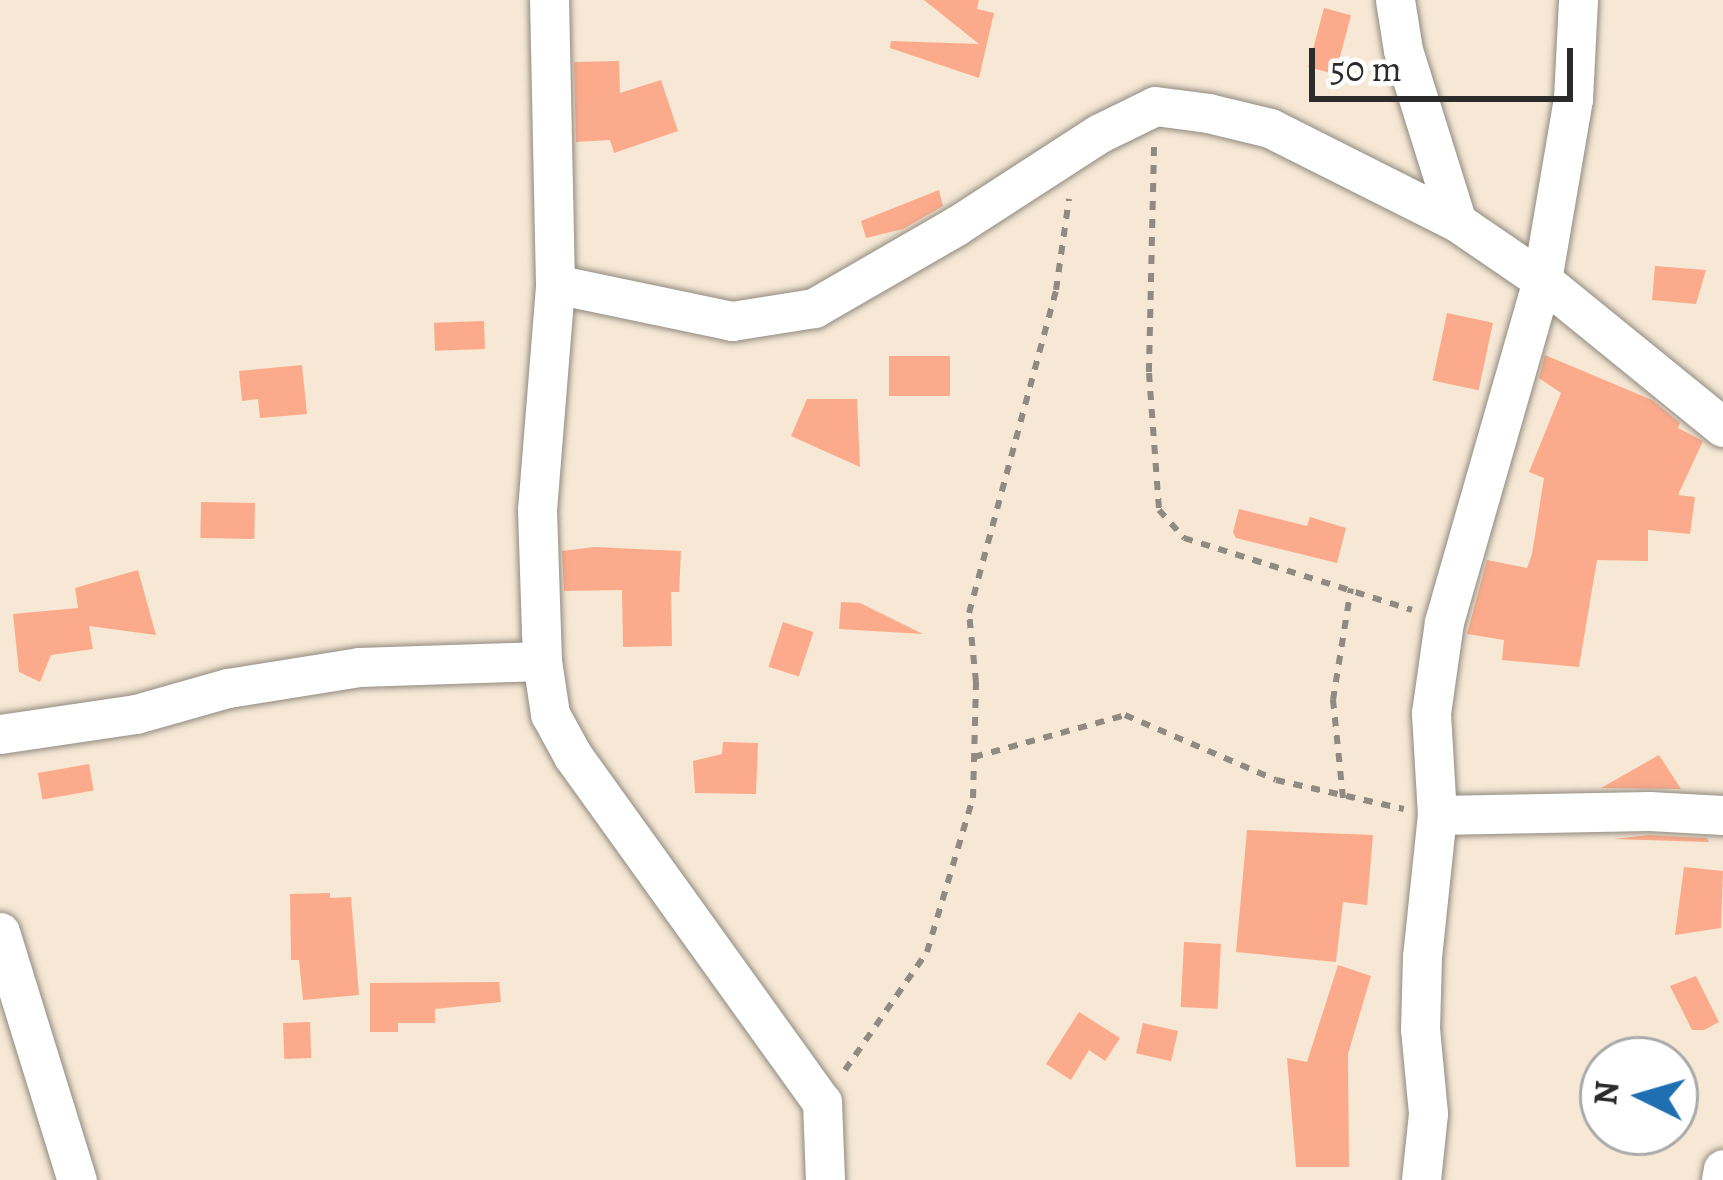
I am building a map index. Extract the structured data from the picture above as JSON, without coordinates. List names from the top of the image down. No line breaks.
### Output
{"scale_bar":"50 m","north":"left"}
